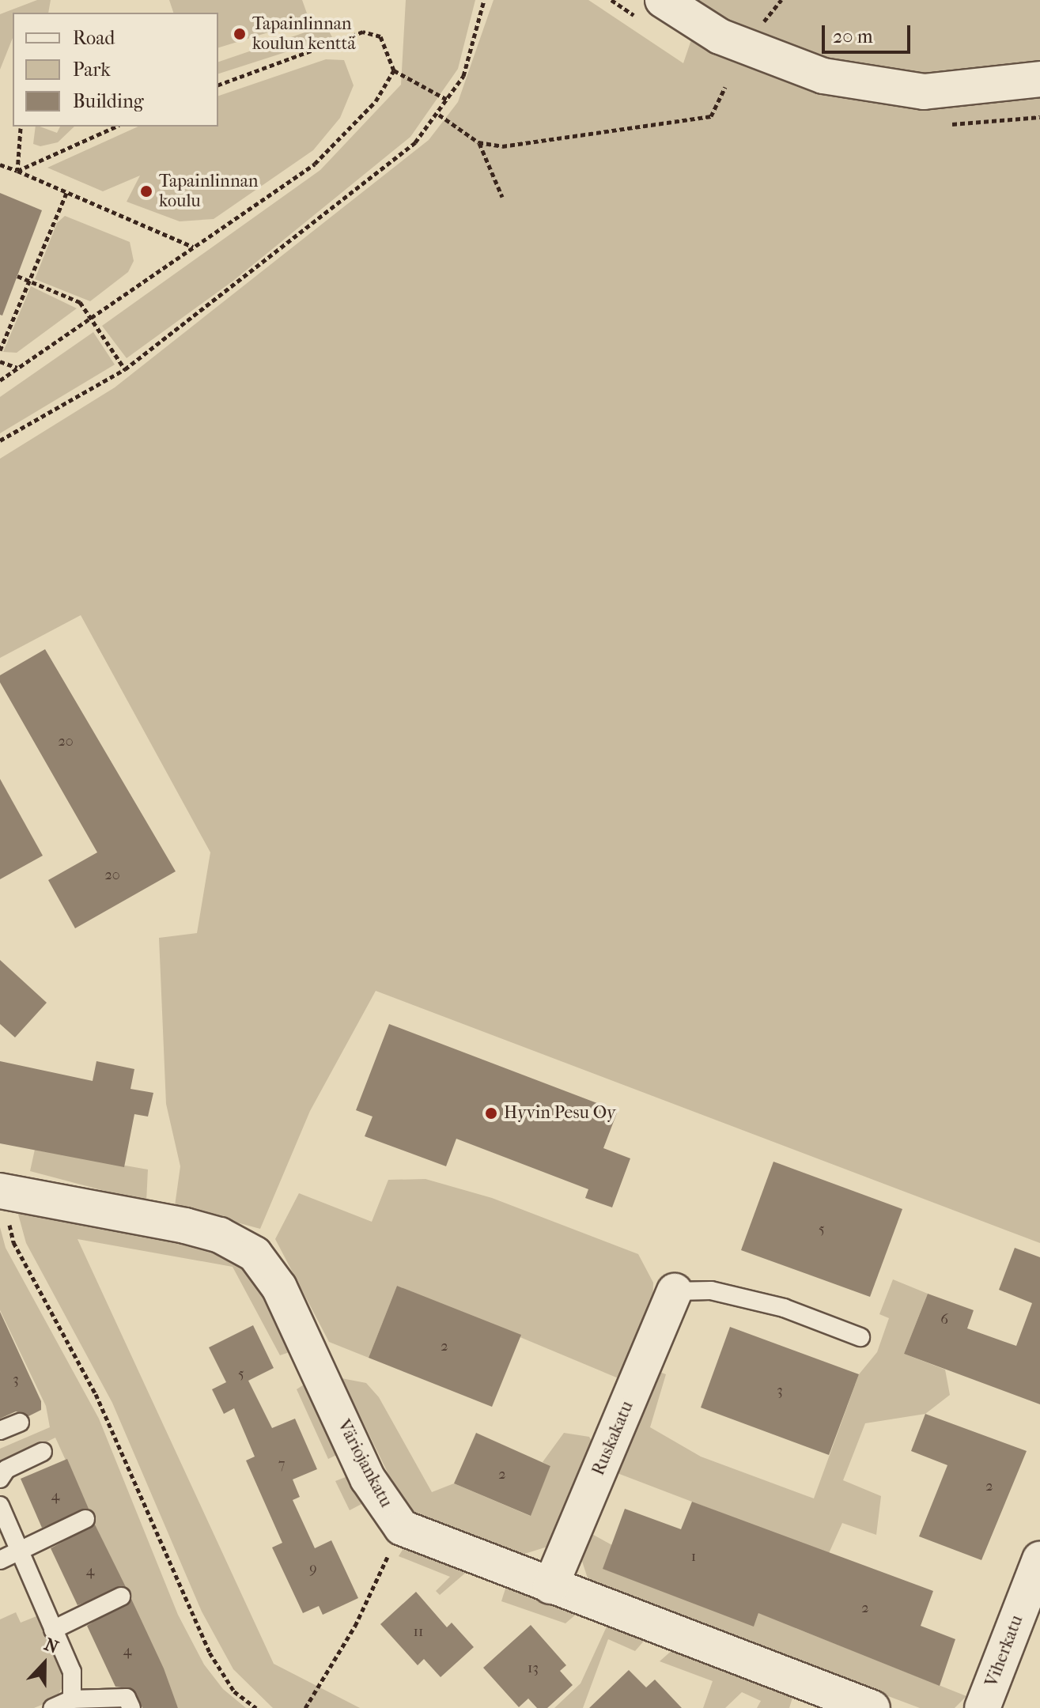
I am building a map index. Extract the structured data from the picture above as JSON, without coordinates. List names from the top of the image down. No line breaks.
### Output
{"streets":{"street":["Ruskakatu","Väriojankatu","Viherkatu"]},"crossings":[["Ruskakatu","Väriojankatu"]],"places":["Tapainlinnan koulun kenttä","Tapainlinnan koulu","Hyvin Pesu Oy"],"house_numbers":["20","20","5","6","2","5","3","3","7","2","2","4","1","9","4","2","11","4","13"],"legend":["Road","Park","Building"],"scale_bar":"20 m","north":"top"}
